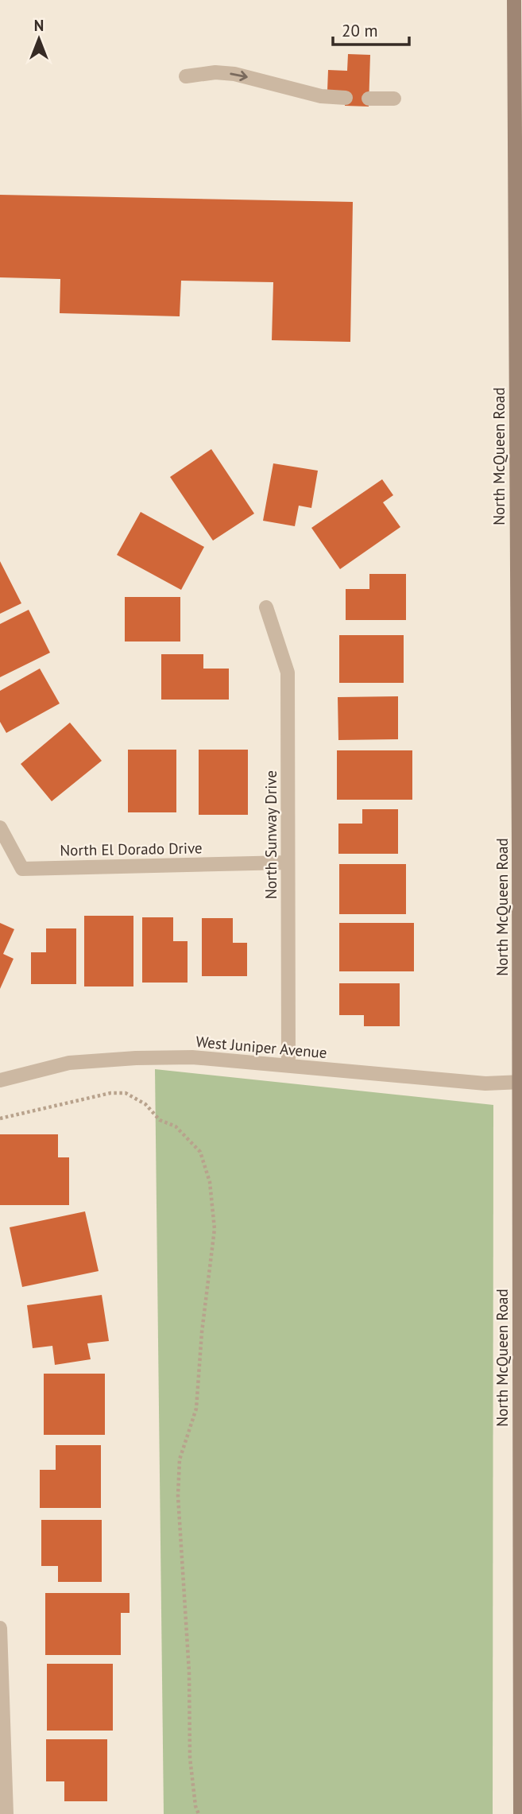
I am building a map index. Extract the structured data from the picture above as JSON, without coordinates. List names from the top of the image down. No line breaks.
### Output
{"streets":{"main road":["North McQueen Road"],"street":["North Sunway Drive","North El Dorado Drive","West Juniper Avenue"]},"crossings":[["North McQueen Road","West Juniper Avenue"],["North Sunway Drive","North El Dorado Drive"],["North Sunway Drive","West Juniper Avenue"]],"scale_bar":"20 m","north":"top"}
